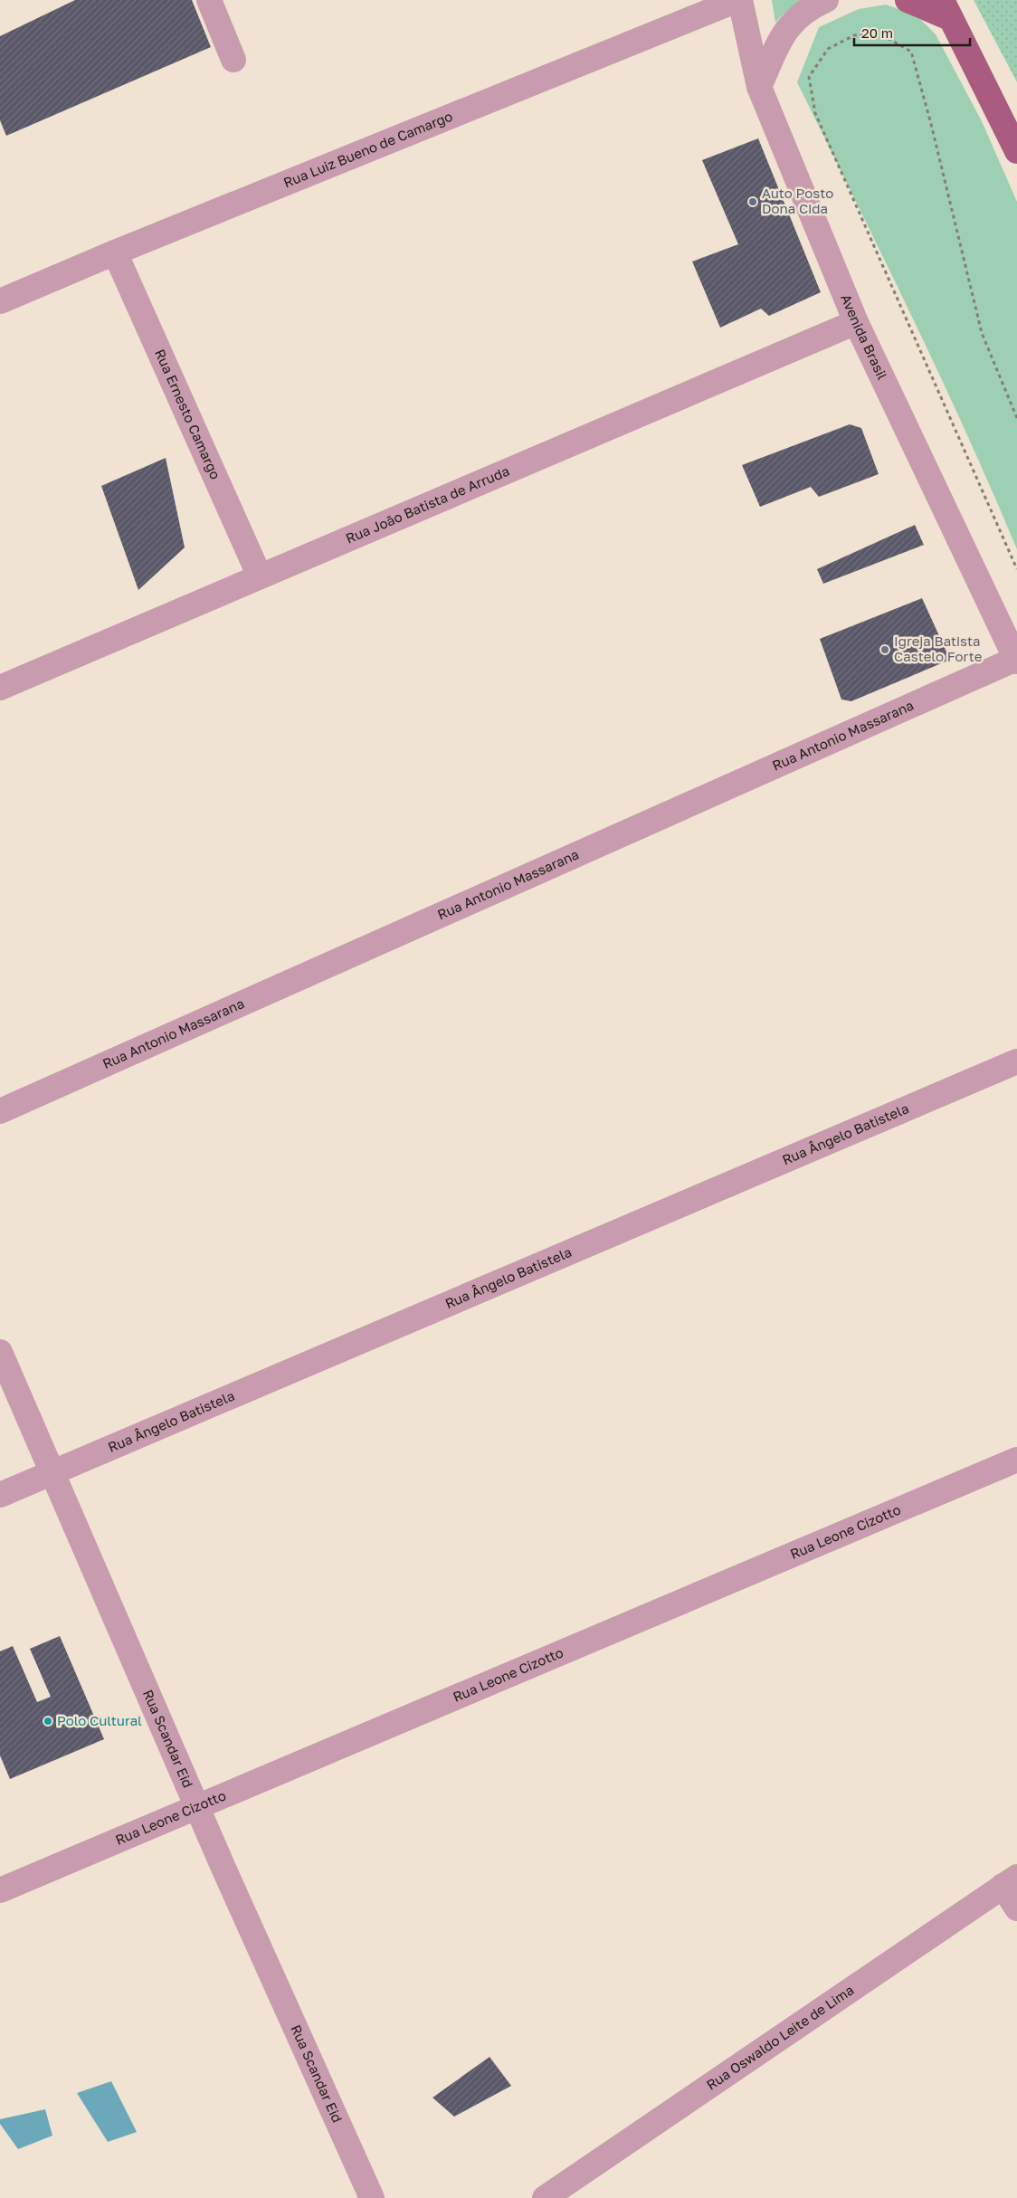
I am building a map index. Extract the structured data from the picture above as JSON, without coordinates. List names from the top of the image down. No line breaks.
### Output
{"streets":{"street":["Rua Luiz Bueno de Camargo","Avenida Brasil","Rua Ernesto Camargo","Rua João Batista de Arruda","Rua Antonio Massarana","Rua Ângelo Batistela","Rua Leone Cizotto","Rua Scandar Eid","Rua Oswaldo Leite de Lima"]},"crossings":[["Rua Luiz Bueno de Camargo","Avenida Brasil"],["Rua Luiz Bueno de Camargo","Rua Ernesto Camargo"],["Avenida Brasil","Rua João Batista de Arruda"],["Avenida Brasil","Rua Antonio Massarana"],["Rua Ernesto Camargo","Rua João Batista de Arruda"],["Rua Ângelo Batistela","Rua Scandar Eid"],["Rua Leone Cizotto","Rua Scandar Eid"]],"places":["Auto Posto Dona Cida","Igreja Batista Castelo Forte","Polo Cultural"],"scale_bar":"20 m"}
